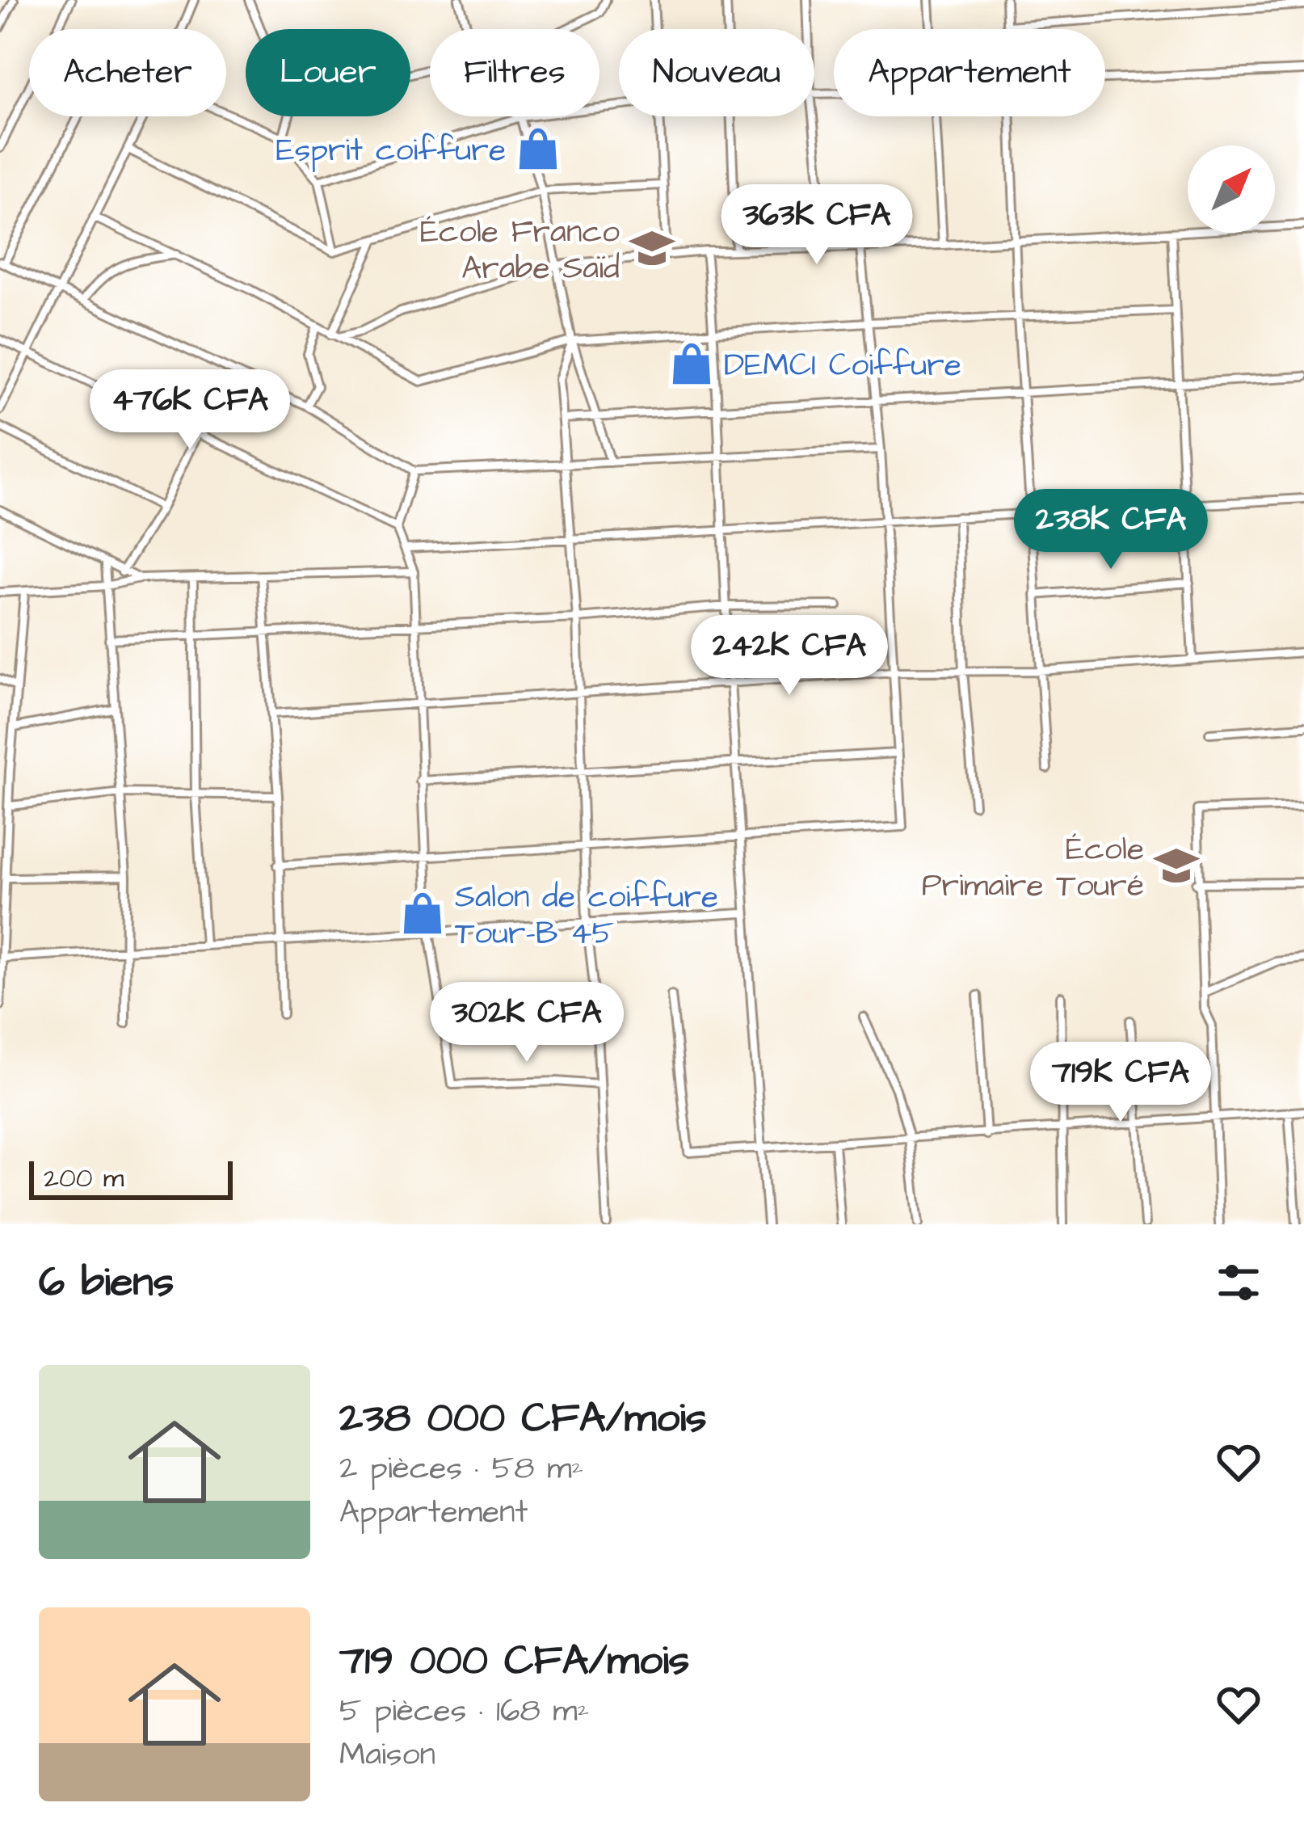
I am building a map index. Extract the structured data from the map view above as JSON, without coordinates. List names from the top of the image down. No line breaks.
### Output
{"places":{"shop":["Esprit coiffure","DEMCI Coiffure","Salon de coiffure Tour-B 45"],"school or university":["École Franco Arabe Saïd","École Primaire Touré"]},"scale_bar":"200 m","north":"top right","page":{"chip":["Acheter","Louer","Filtres","Nouveau","Appartement"],"price":["363K CFA","476K CFA","238K CFA","242K CFA","302K CFA","719K CFA"],"scale":"200 m","heading":"6 biens","list":[{"name":"238 000 CFA/mois","note":"2 pièces · 58 m² · Appartement"},{"name":"719 000 CFA/mois","note":"5 pièces · 168 m² · Maison"}]}}
